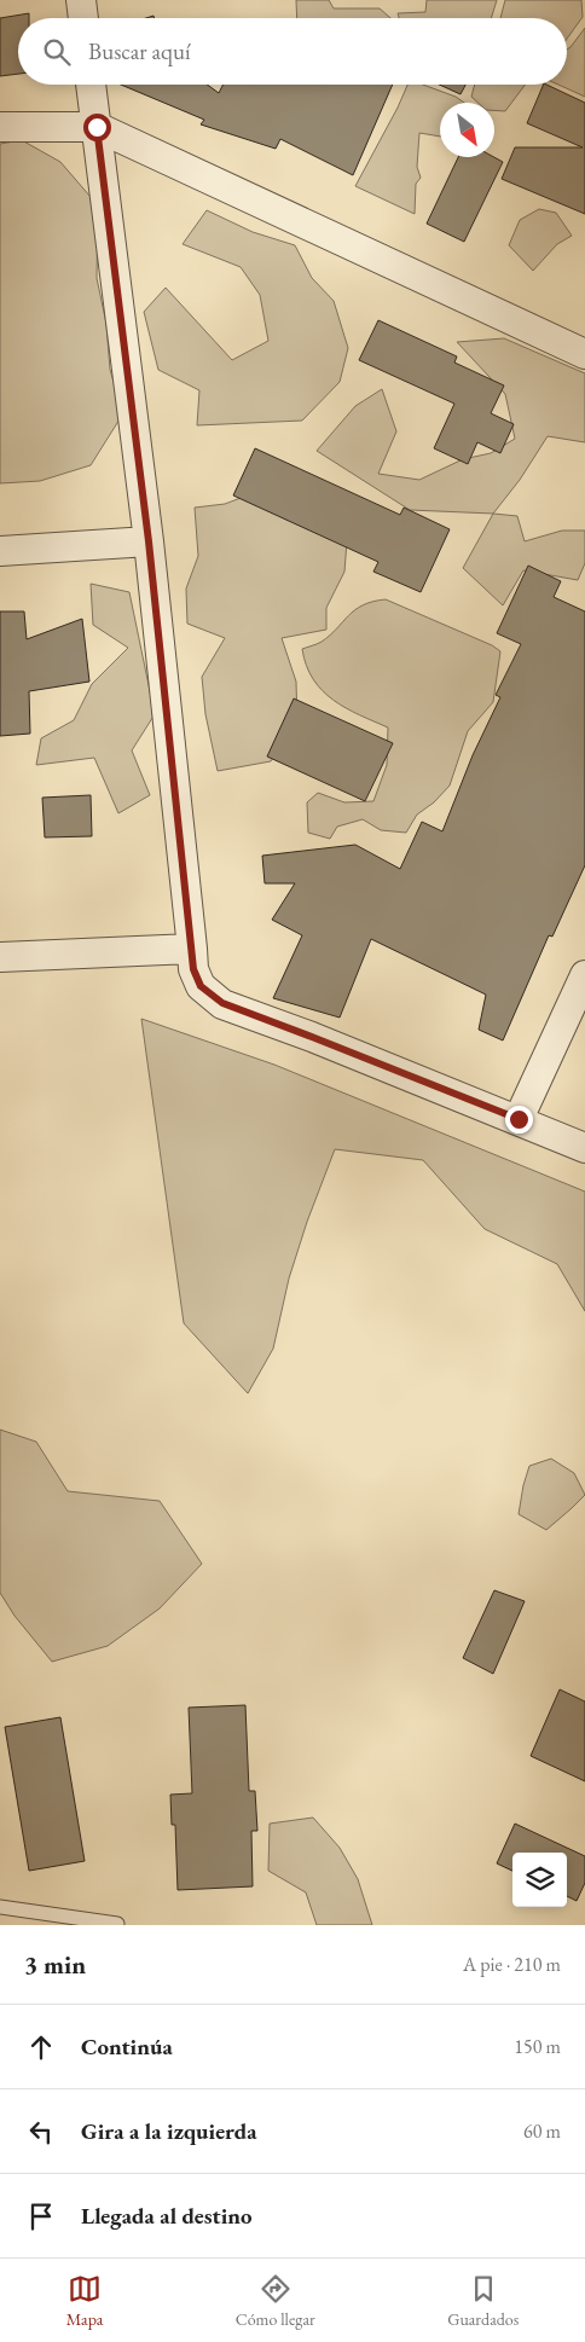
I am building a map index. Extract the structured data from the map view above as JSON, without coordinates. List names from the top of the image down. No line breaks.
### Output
{"north":"bottom right","page":{"search":"Buscar aquí","heading":["3 min","A pie · 210 m"],"list":[["Continúa","150 m"],["Gira a la izquierda","60 m"],"Llegada al destino"],"nav":["Mapa","Cómo llegar","Guardados"]}}
